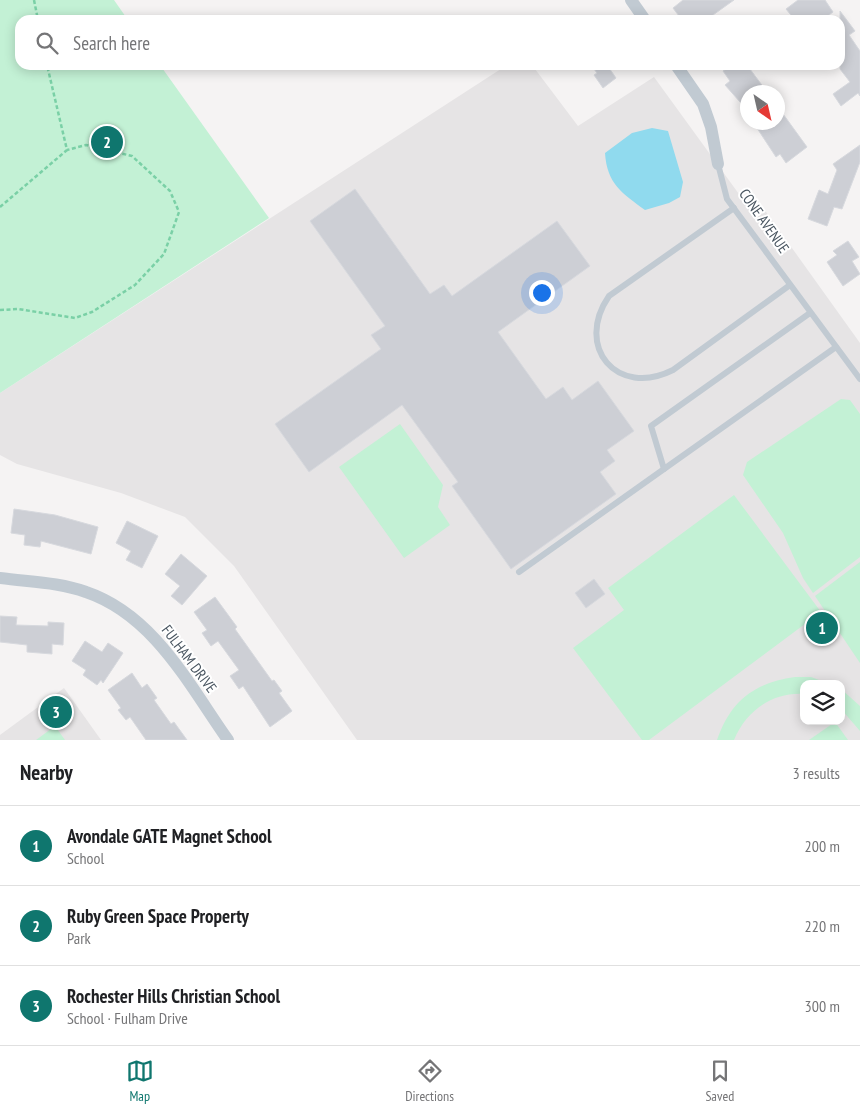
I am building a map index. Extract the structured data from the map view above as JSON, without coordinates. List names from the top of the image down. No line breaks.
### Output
{"streets":{"street":["CONE AVENUE","FULHAM DRIVE"]},"north":"bottom right","page":{"search":"Search here","pins":["2","1","3"],"heading":["Nearby","3 results"],"list":[{"mark":"1","name":"Avondale GATE Magnet School","note":"School","value":"200 m"},{"mark":"2","name":"Ruby Green Space Property","note":"Park","value":"220 m"},{"mark":"3","name":"Rochester Hills Christian School","note":"School · Fulham Drive","value":"300 m"}],"nav":["Map","Directions","Saved"]}}
